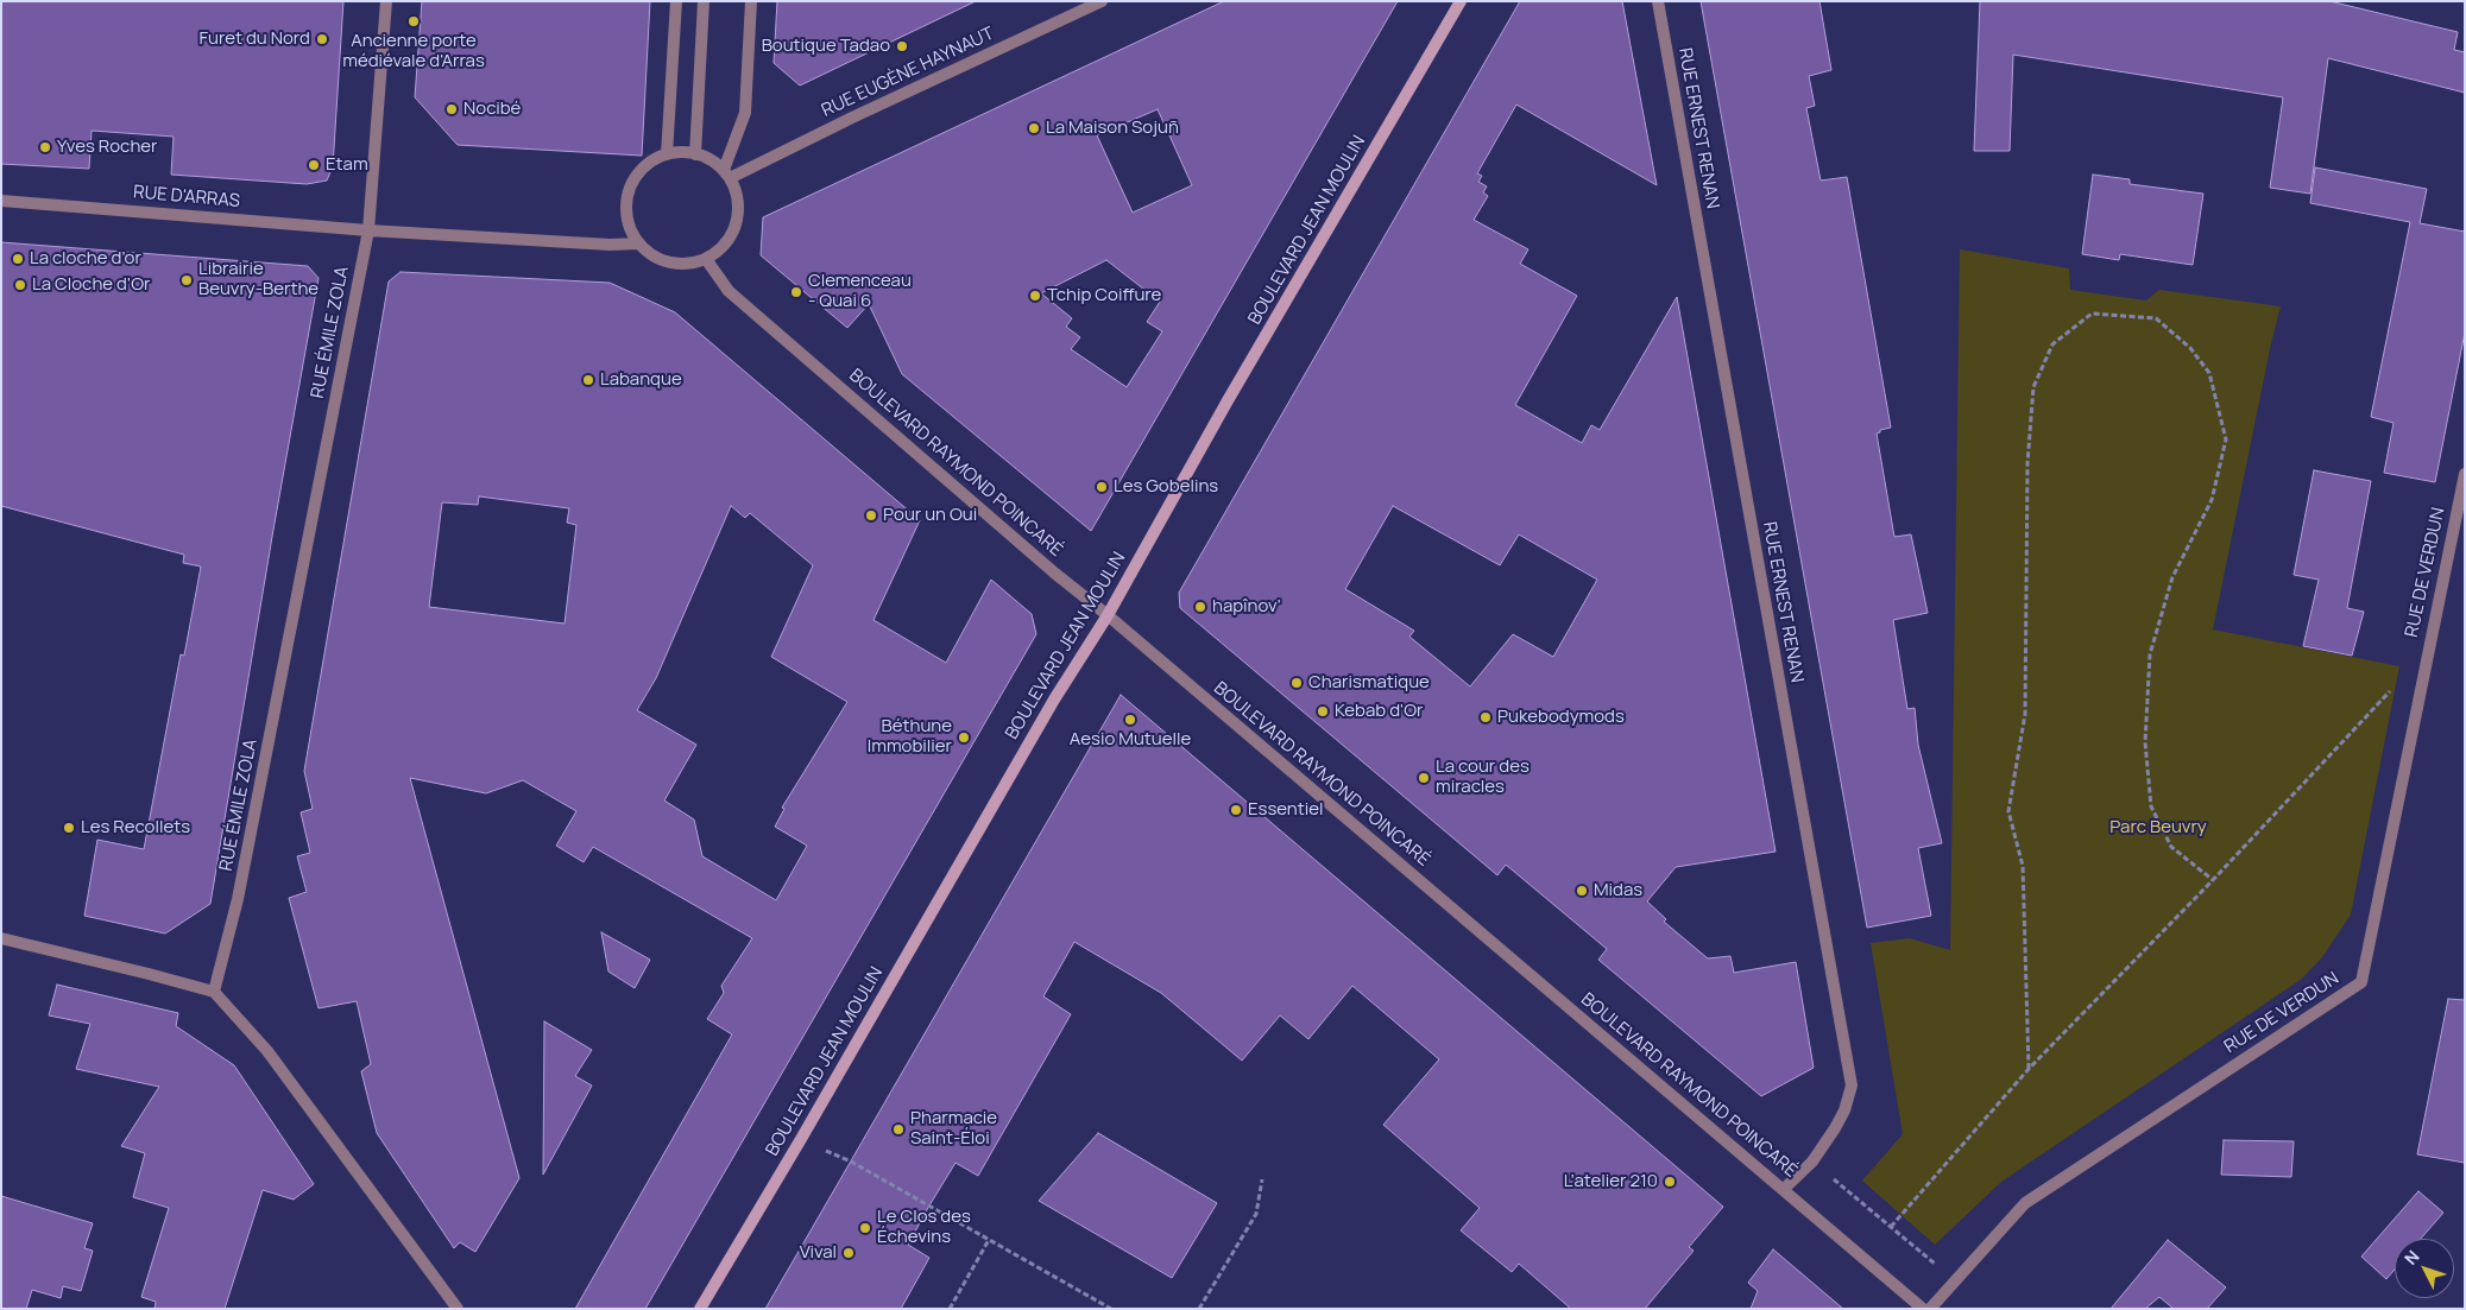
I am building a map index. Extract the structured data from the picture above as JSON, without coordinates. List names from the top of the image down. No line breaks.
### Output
{"streets":{"main road":["BOULEVARD JEAN MOULIN"],"street":["RUE EUGÈNE HAYNAUT","RUE ERNEST RENAN","RUE D'ARRAS","RUE ÉMILE ZOLA","BOULEVARD RAYMOND POINCARÉ","RUE DE VERDUN"]},"crossings":[["RUE EUGÈNE HAYNAUT","RUE D'ARRAS"],["RUE EUGÈNE HAYNAUT","BOULEVARD RAYMOND POINCARÉ"],["RUE ERNEST RENAN","BOULEVARD RAYMOND POINCARÉ"],["RUE D'ARRAS","RUE ÉMILE ZOLA"],["RUE D'ARRAS","BOULEVARD RAYMOND POINCARÉ"],["BOULEVARD JEAN MOULIN","BOULEVARD RAYMOND POINCARÉ"]],"parks":["Parc Beuvry"],"places":["Ancienne porte médiévale d'Arras","Furet du Nord","Boutique Tadao","Nocibé","La Maison Sojuñ","Yves Rocher","Etam","La cloche d’or","Librairie Beuvry-Berthe","La Cloche d'Or","Clemenceau - Quai 6","Tchip Coiffure","Labanque","Les Gobelins","Pour un Oui","hapînov'","Charismatique","Kebab d'Or","Pukebodymods","Aesio Mutuelle","Béthune Immobilier","La cour des miracles","Essentiel","Les Recollets","Midas","Pharmacie Saint-Éloi","L’atelier 210","Le Clos des Échevins","Vival"],"north":"top left"}
